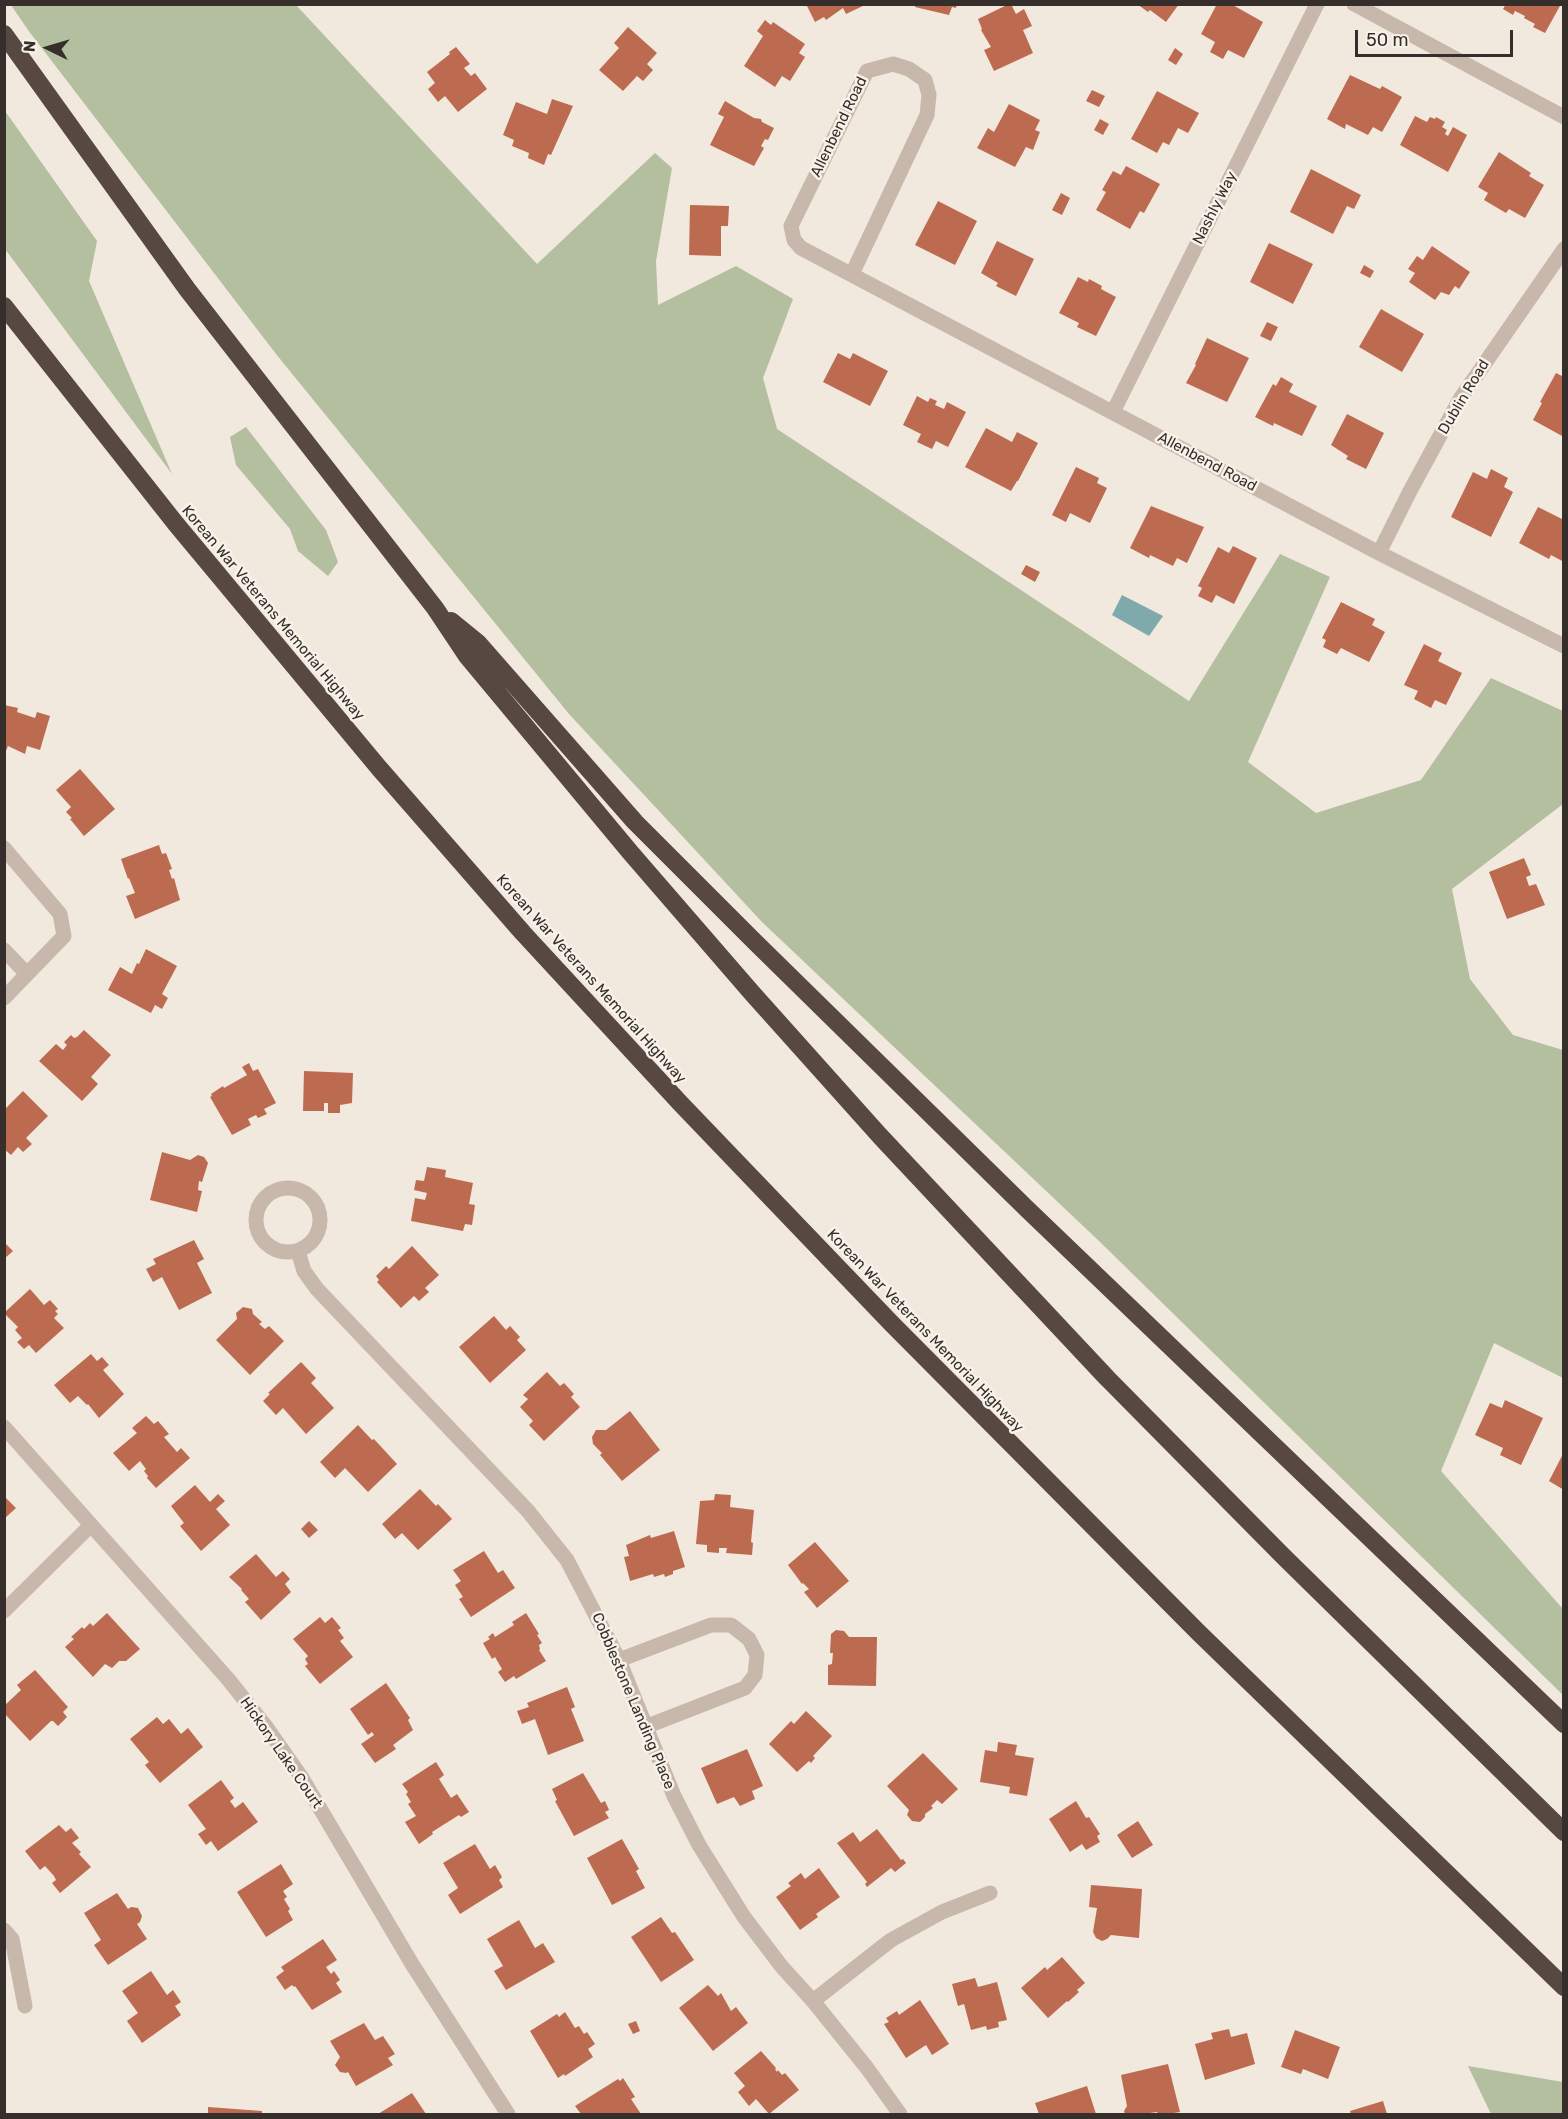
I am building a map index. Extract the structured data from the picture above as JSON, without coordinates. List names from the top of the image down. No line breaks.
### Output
{"streets":{"highway":["Korean War Veterans Memorial Highway"],"street":["Allenbend Road","Nashly Way","Dublin Road","Cobblestone Landing Place","Hickory Lake Court"]},"crossings":[["Allenbend Road","Nashly Way"],["Allenbend Road","Dublin Road"]],"scale_bar":"50 m","north":"left"}
